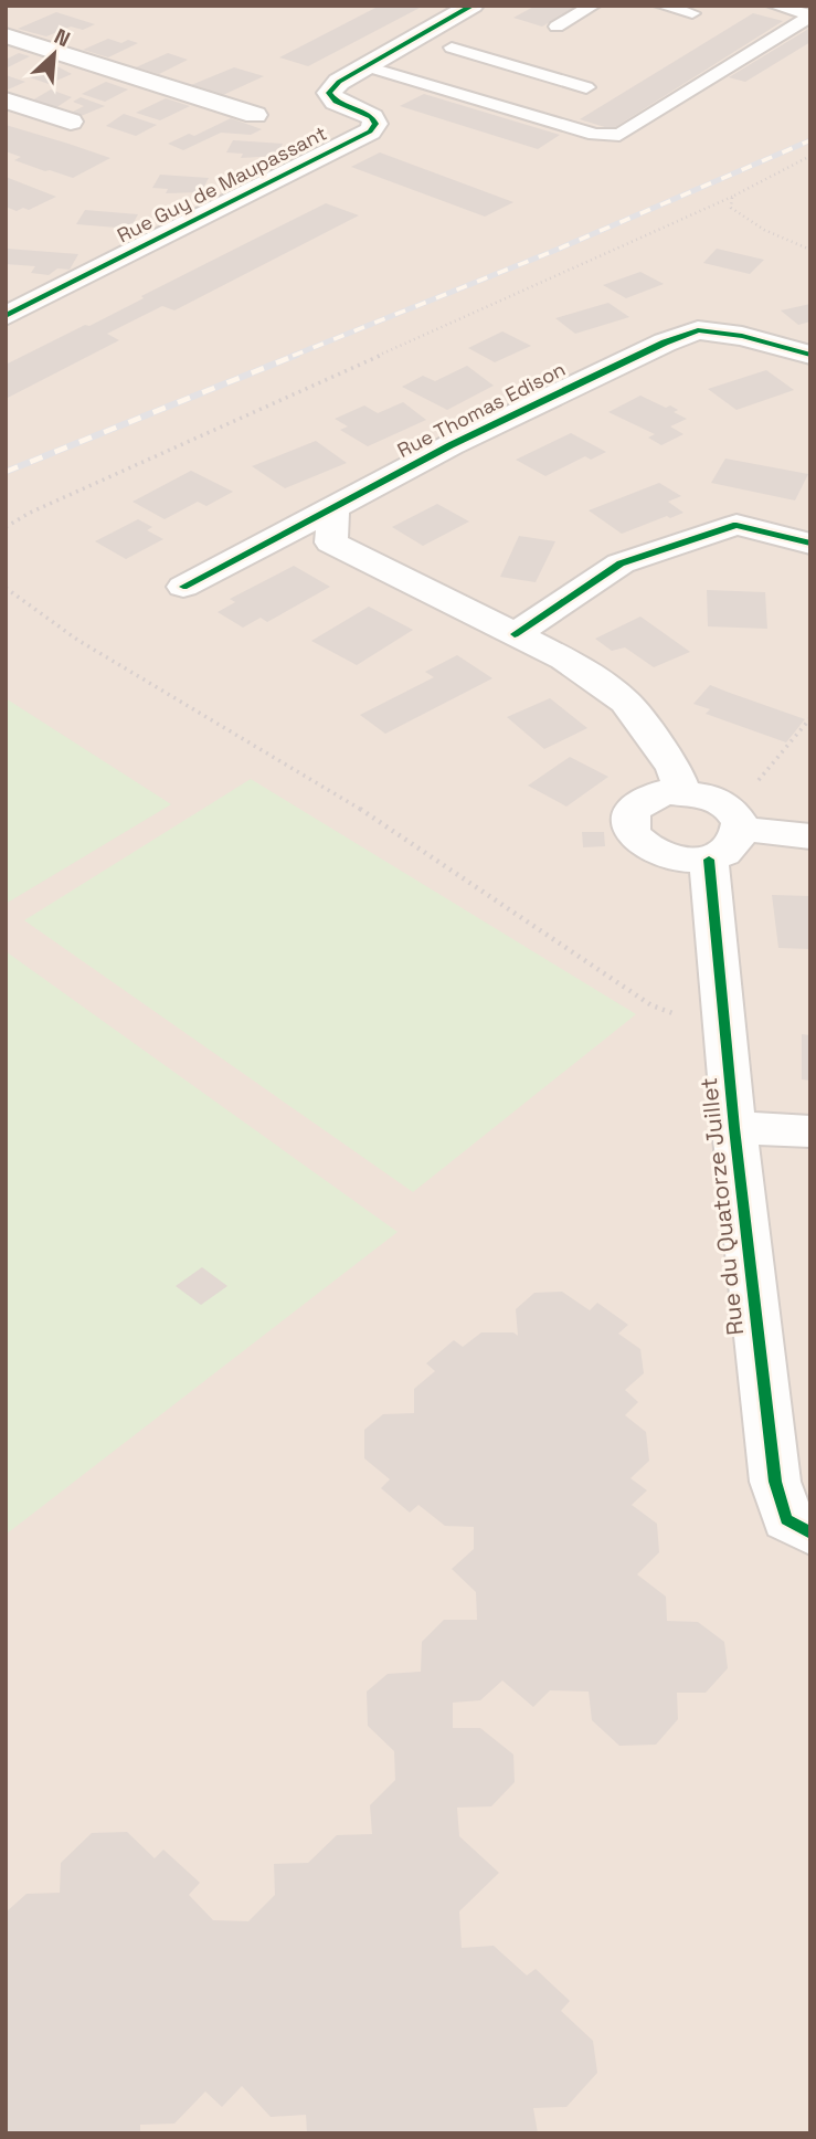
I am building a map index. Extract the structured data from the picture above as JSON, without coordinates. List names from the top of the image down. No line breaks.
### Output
{"streets":{"street":["Rue Guy de Maupassant","Rue Thomas Edison","Rue du Quatorze Juillet"]},"north":"top right"}
